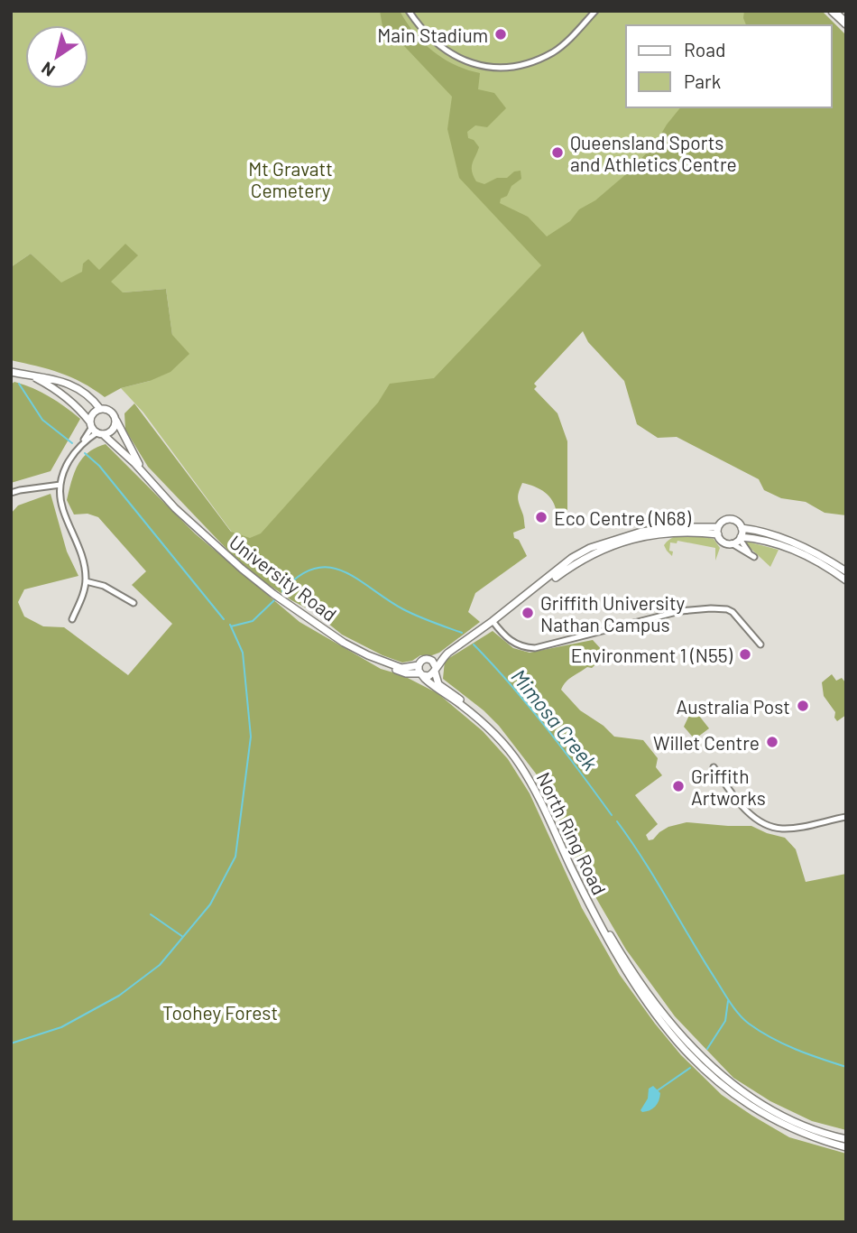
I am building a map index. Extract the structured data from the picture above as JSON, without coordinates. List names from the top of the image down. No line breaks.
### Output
{"streets":{"street":["University Road","North Ring Road"]},"crossings":[["University Road","North Ring Road"]],"water":["Mimosa Creek"],"parks":["Mt Gravatt Cemetery","Toohey Forest"],"places":["Main Stadium","Queensland Sports and Athletics Centre","Eco Centre (N68)","Griffith University Nathan Campus","Environment 1 (N55)","Australia Post","Willet Centre","Griffith Artworks"],"legend":["Road","Park"],"north":"bottom left"}
